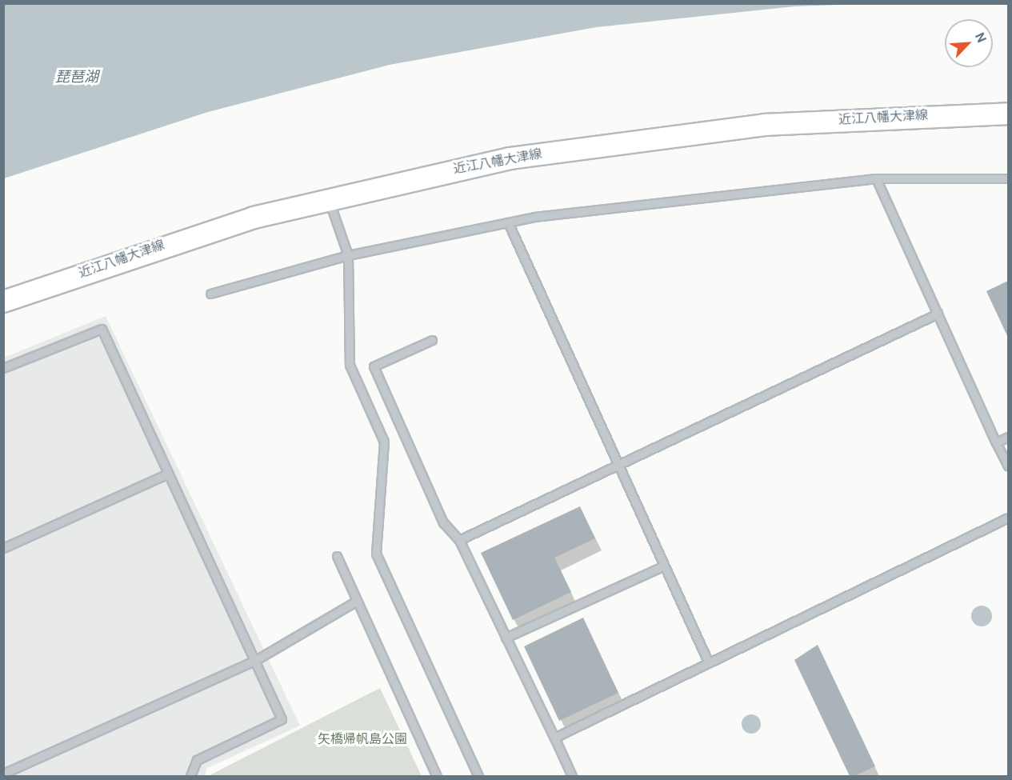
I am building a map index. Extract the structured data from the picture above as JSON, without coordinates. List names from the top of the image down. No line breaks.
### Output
{"streets":{"main road":["近江八幡大津線"]},"water":["琵琶湖"],"parks":["矢橋帰帆島公園"],"north":"top right"}
